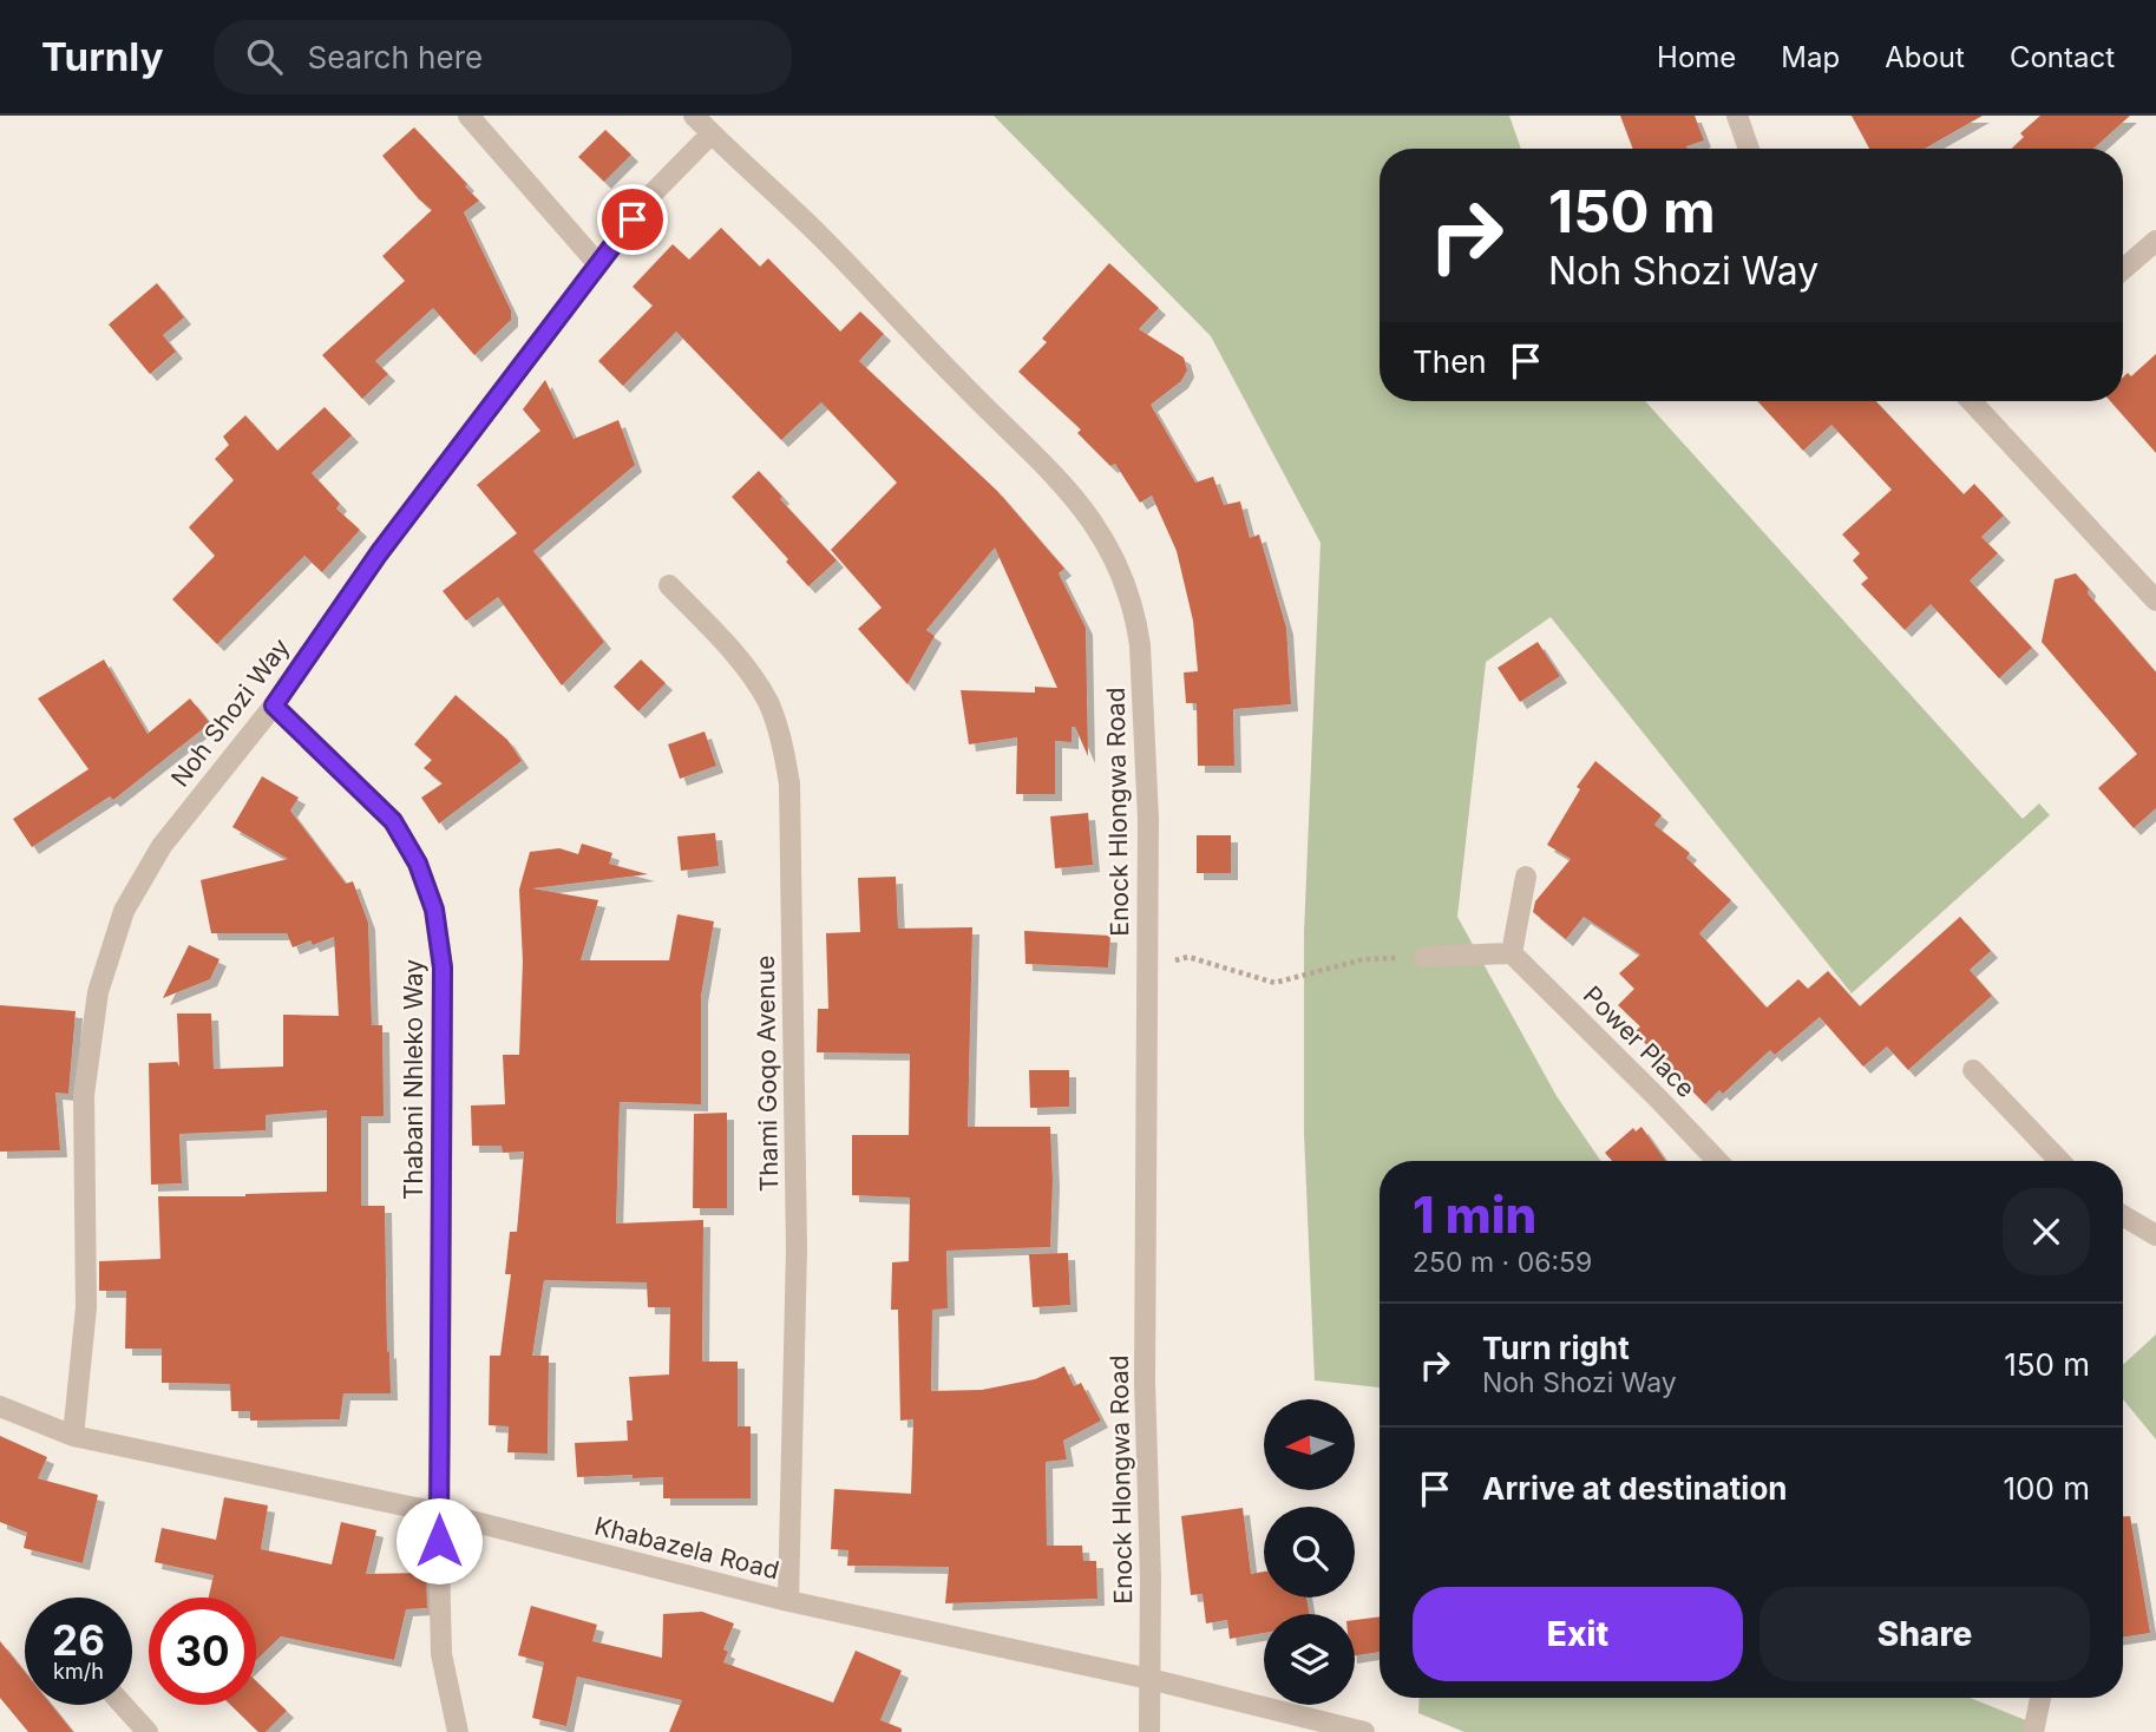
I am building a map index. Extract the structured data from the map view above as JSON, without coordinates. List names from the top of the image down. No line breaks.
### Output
{"streets":{"street":["Noh Shozi Way","Enock Hlongwa Road","Power Place","Thami Goqo Avenue","Thabani Nhleko Way","Khabazela Road"]},"crossings":[["Noh Shozi Way","Enock Hlongwa Road"],["Noh Shozi Way","Thabani Nhleko Way"],["Noh Shozi Way","Khabazela Road"],["Enock Hlongwa Road","Khabazela Road"],["Thami Goqo Avenue","Khabazela Road"],["Thabani Nhleko Way","Khabazela Road"]],"north":"left","page":{"header":"Turnly","search":"Search here","nav":["Home","Map","About","Contact"],"turn":["150 m","Noh Shozi Way"],"then":"Then","heading":["1 min","250 m · 06:59"],"list":[{"name":"Turn right","note":"Noh Shozi Way","value":"150 m"},{"name":"Arrive at destination","value":"100 m"}],"buttons":["Exit","Share"],"speed":"26 km/h","limit":"30"}}
